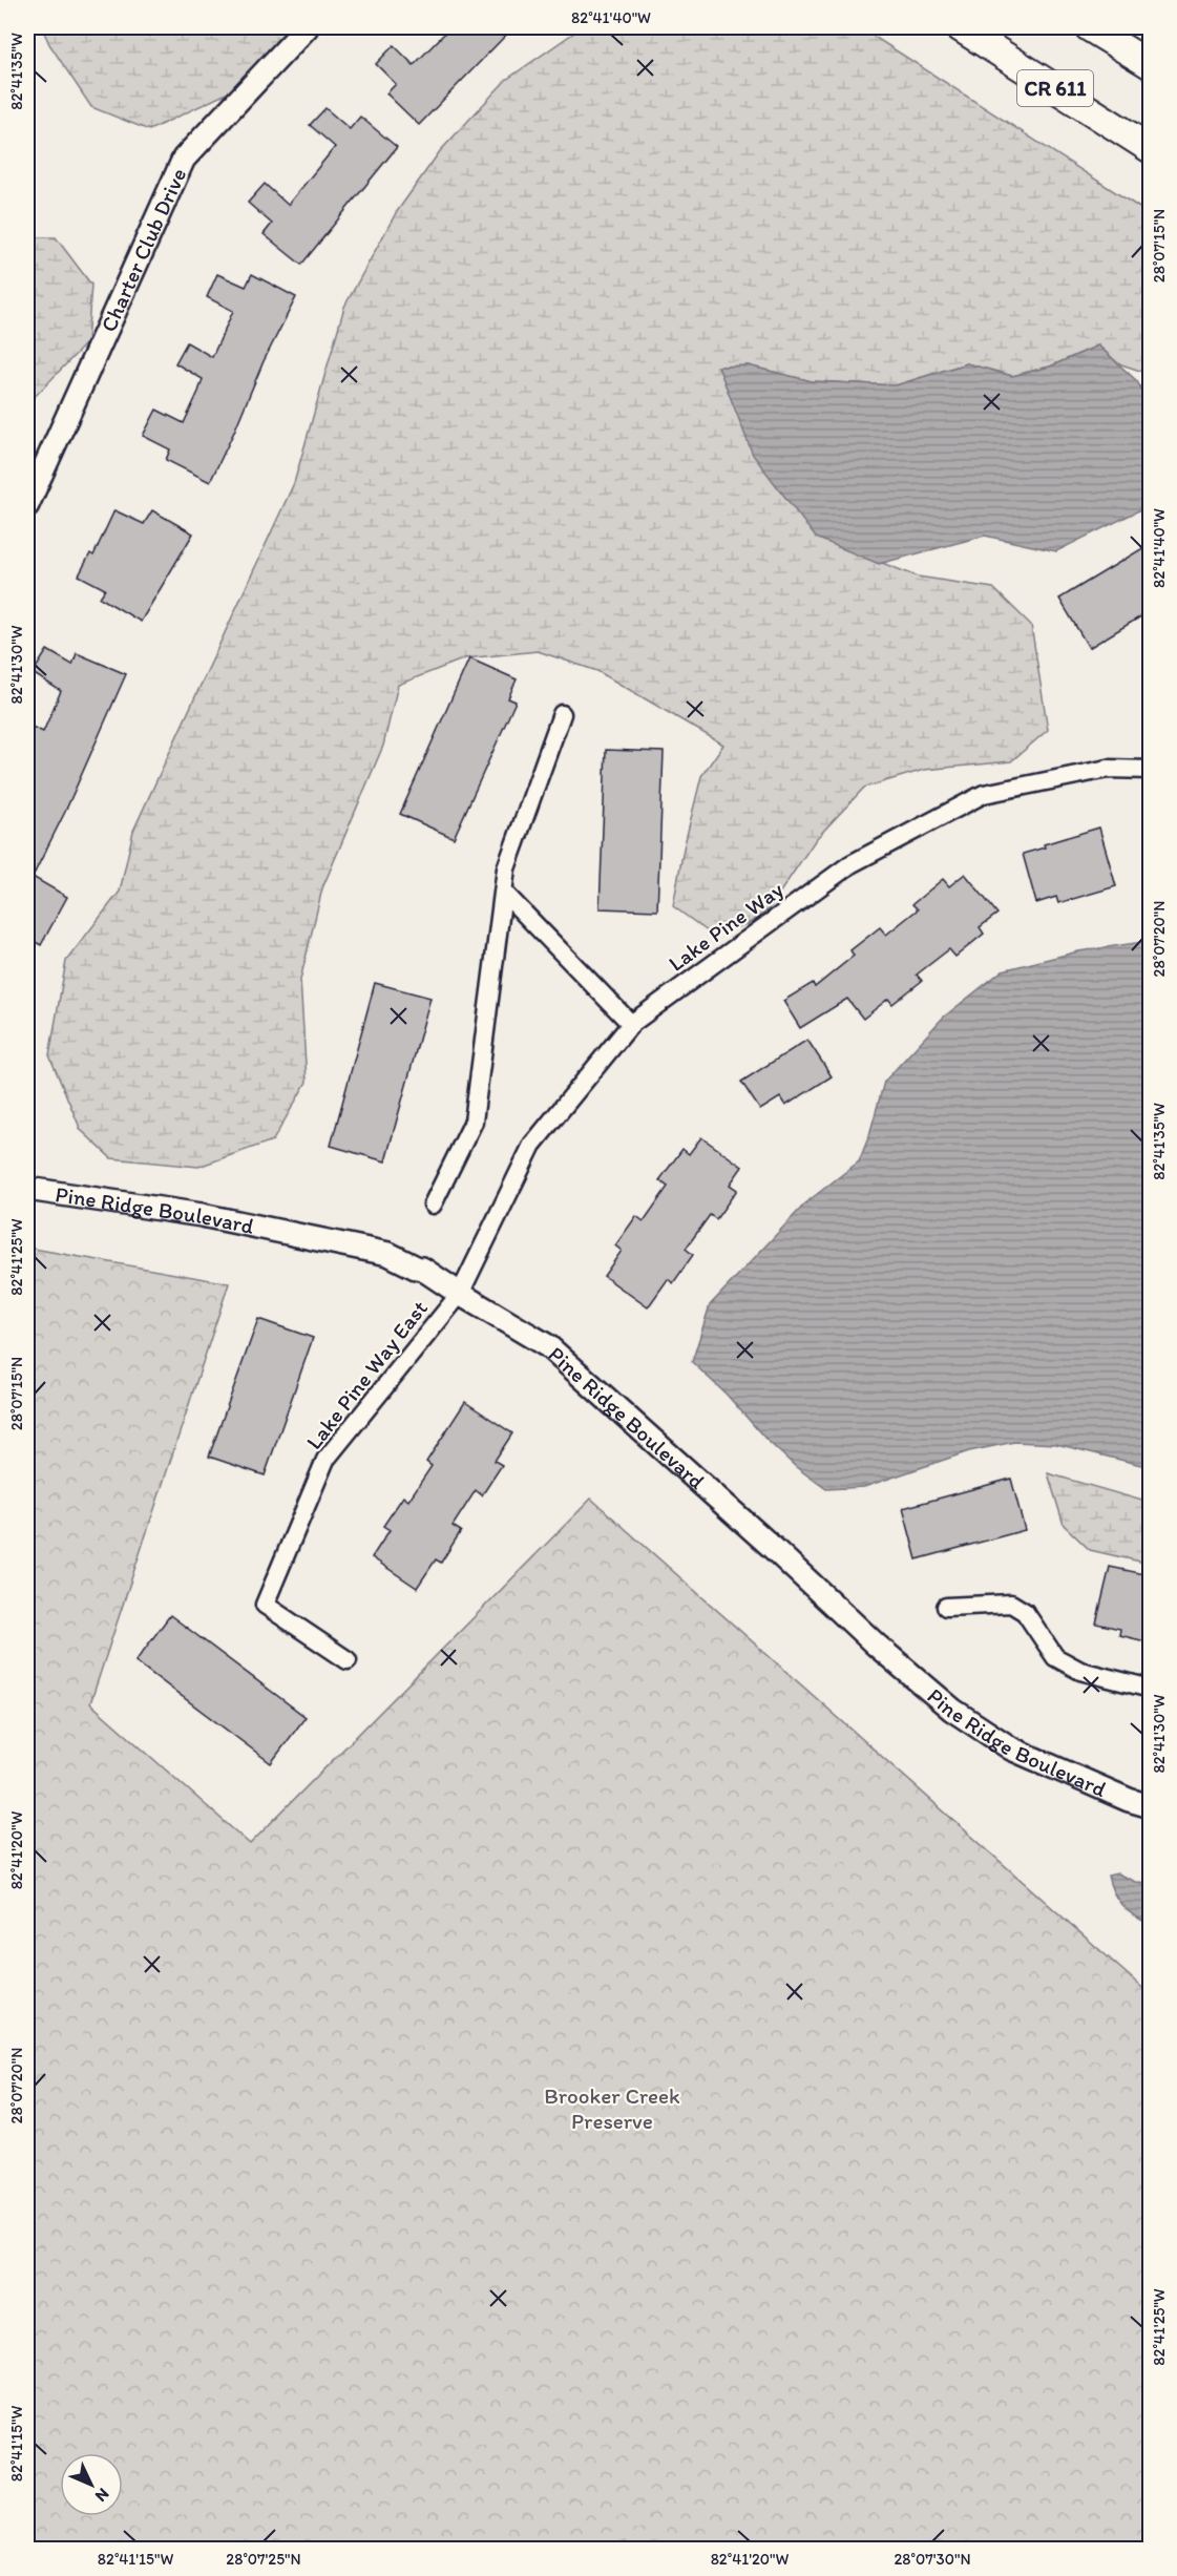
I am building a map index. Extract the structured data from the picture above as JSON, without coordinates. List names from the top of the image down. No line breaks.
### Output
{"streets":{"main road":["CR 611"],"street":["Charter Club Drive","Lake Pine Way","Pine Ridge Boulevard","Lake Pine Way East"]},"crossings":[["Lake Pine Way","Pine Ridge Boulevard"],["Lake Pine Way","Lake Pine Way East"],["Pine Ridge Boulevard","Lake Pine Way East"]],"parks":["Brooker Creek Preserve"],"north":"bottom right","coordinates":["82°41'40\"W","82°41'35\"W","28°07'15\"N","82°41'30\"W","28°07'20\"N","82°41'25\"W","82°41'20\"W","82°41'15\"W","28°07'25\"N","28°07'30\"N"]}
